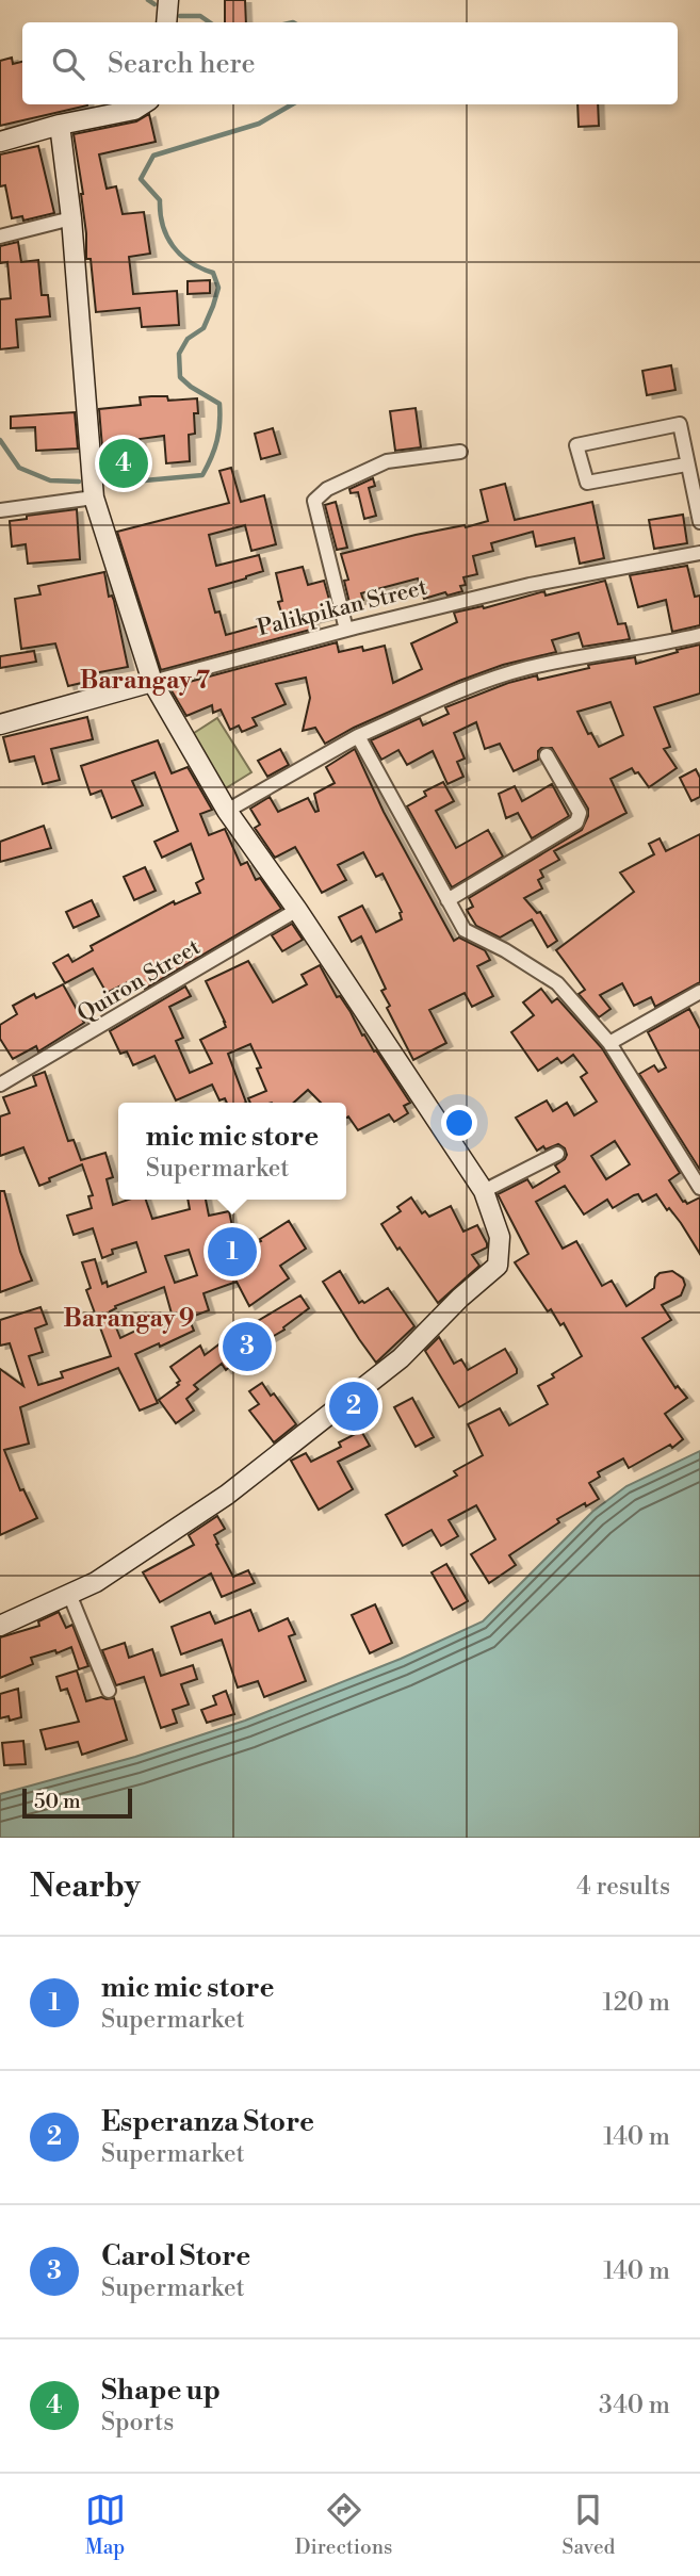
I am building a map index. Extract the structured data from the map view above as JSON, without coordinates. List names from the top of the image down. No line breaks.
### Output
{"streets":{"street":["Palikpikan Street","Quiron Street"]},"districts":["Barangay 7","Barangay 9"],"scale_bar":"50 m","page":{"search":"Search here","pins":["4","1","3","2"],"popup":["mic mic store","Supermarket"],"scale":"50 m","heading":["Nearby","4 results"],"list":[{"mark":"1","name":"mic mic store","note":"Supermarket","value":"120 m"},{"mark":"2","name":"Esperanza Store","note":"Supermarket","value":"140 m"},{"mark":"3","name":"Carol Store","note":"Supermarket","value":"140 m"},{"mark":"4","name":"Shape up","note":"Sports","value":"340 m"}],"nav":["Map","Directions","Saved"]}}
